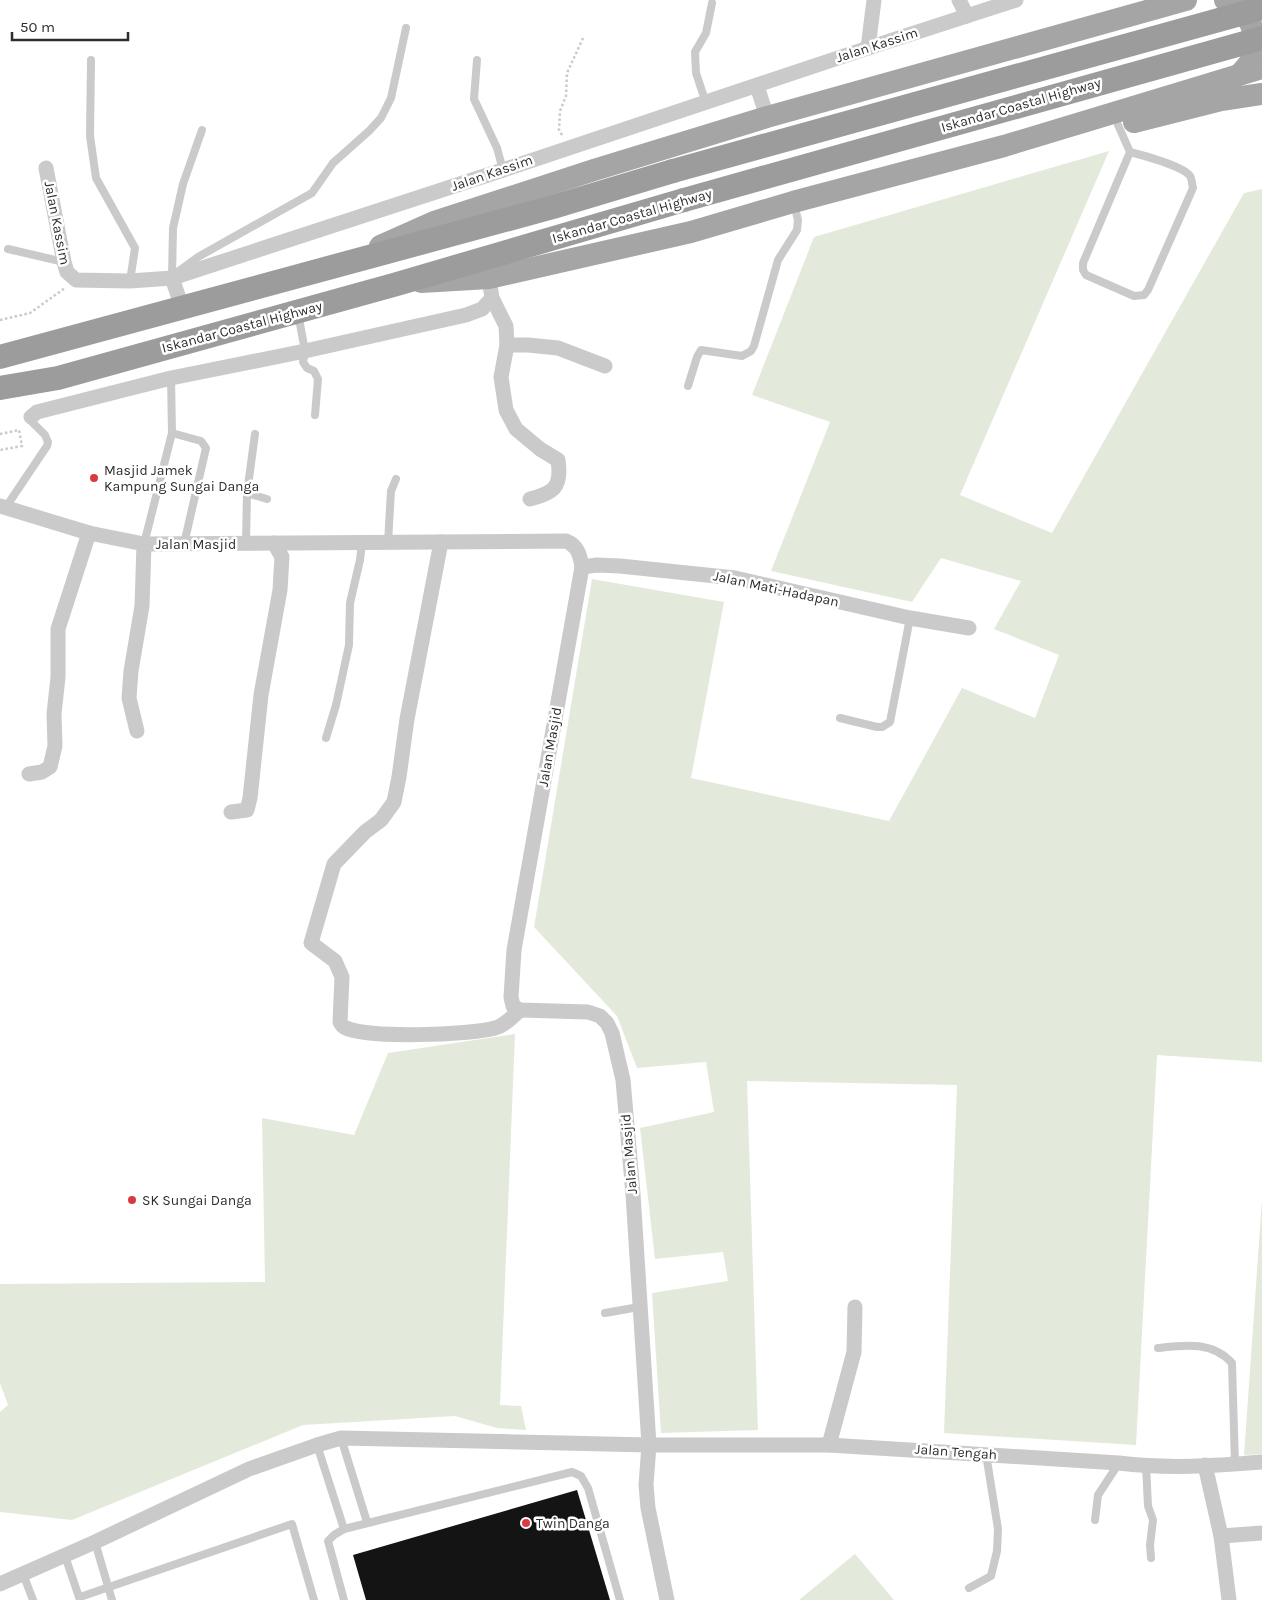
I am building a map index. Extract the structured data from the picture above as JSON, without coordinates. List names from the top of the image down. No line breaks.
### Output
{"streets":{"highway":["Iskandar Coastal Highway"],"street":["Jalan Kassim","Jalan Masjid","Jalan Mati-Hadapan","Jalan Tengah"]},"crossings":[["Jalan Masjid","Jalan Mati-Hadapan"],["Jalan Masjid","Jalan Tengah"]],"places":["Masjid Jamek Kampung Sungai Danga","SK Sungai Danga","Twin Danga"],"scale_bar":"50 m"}
